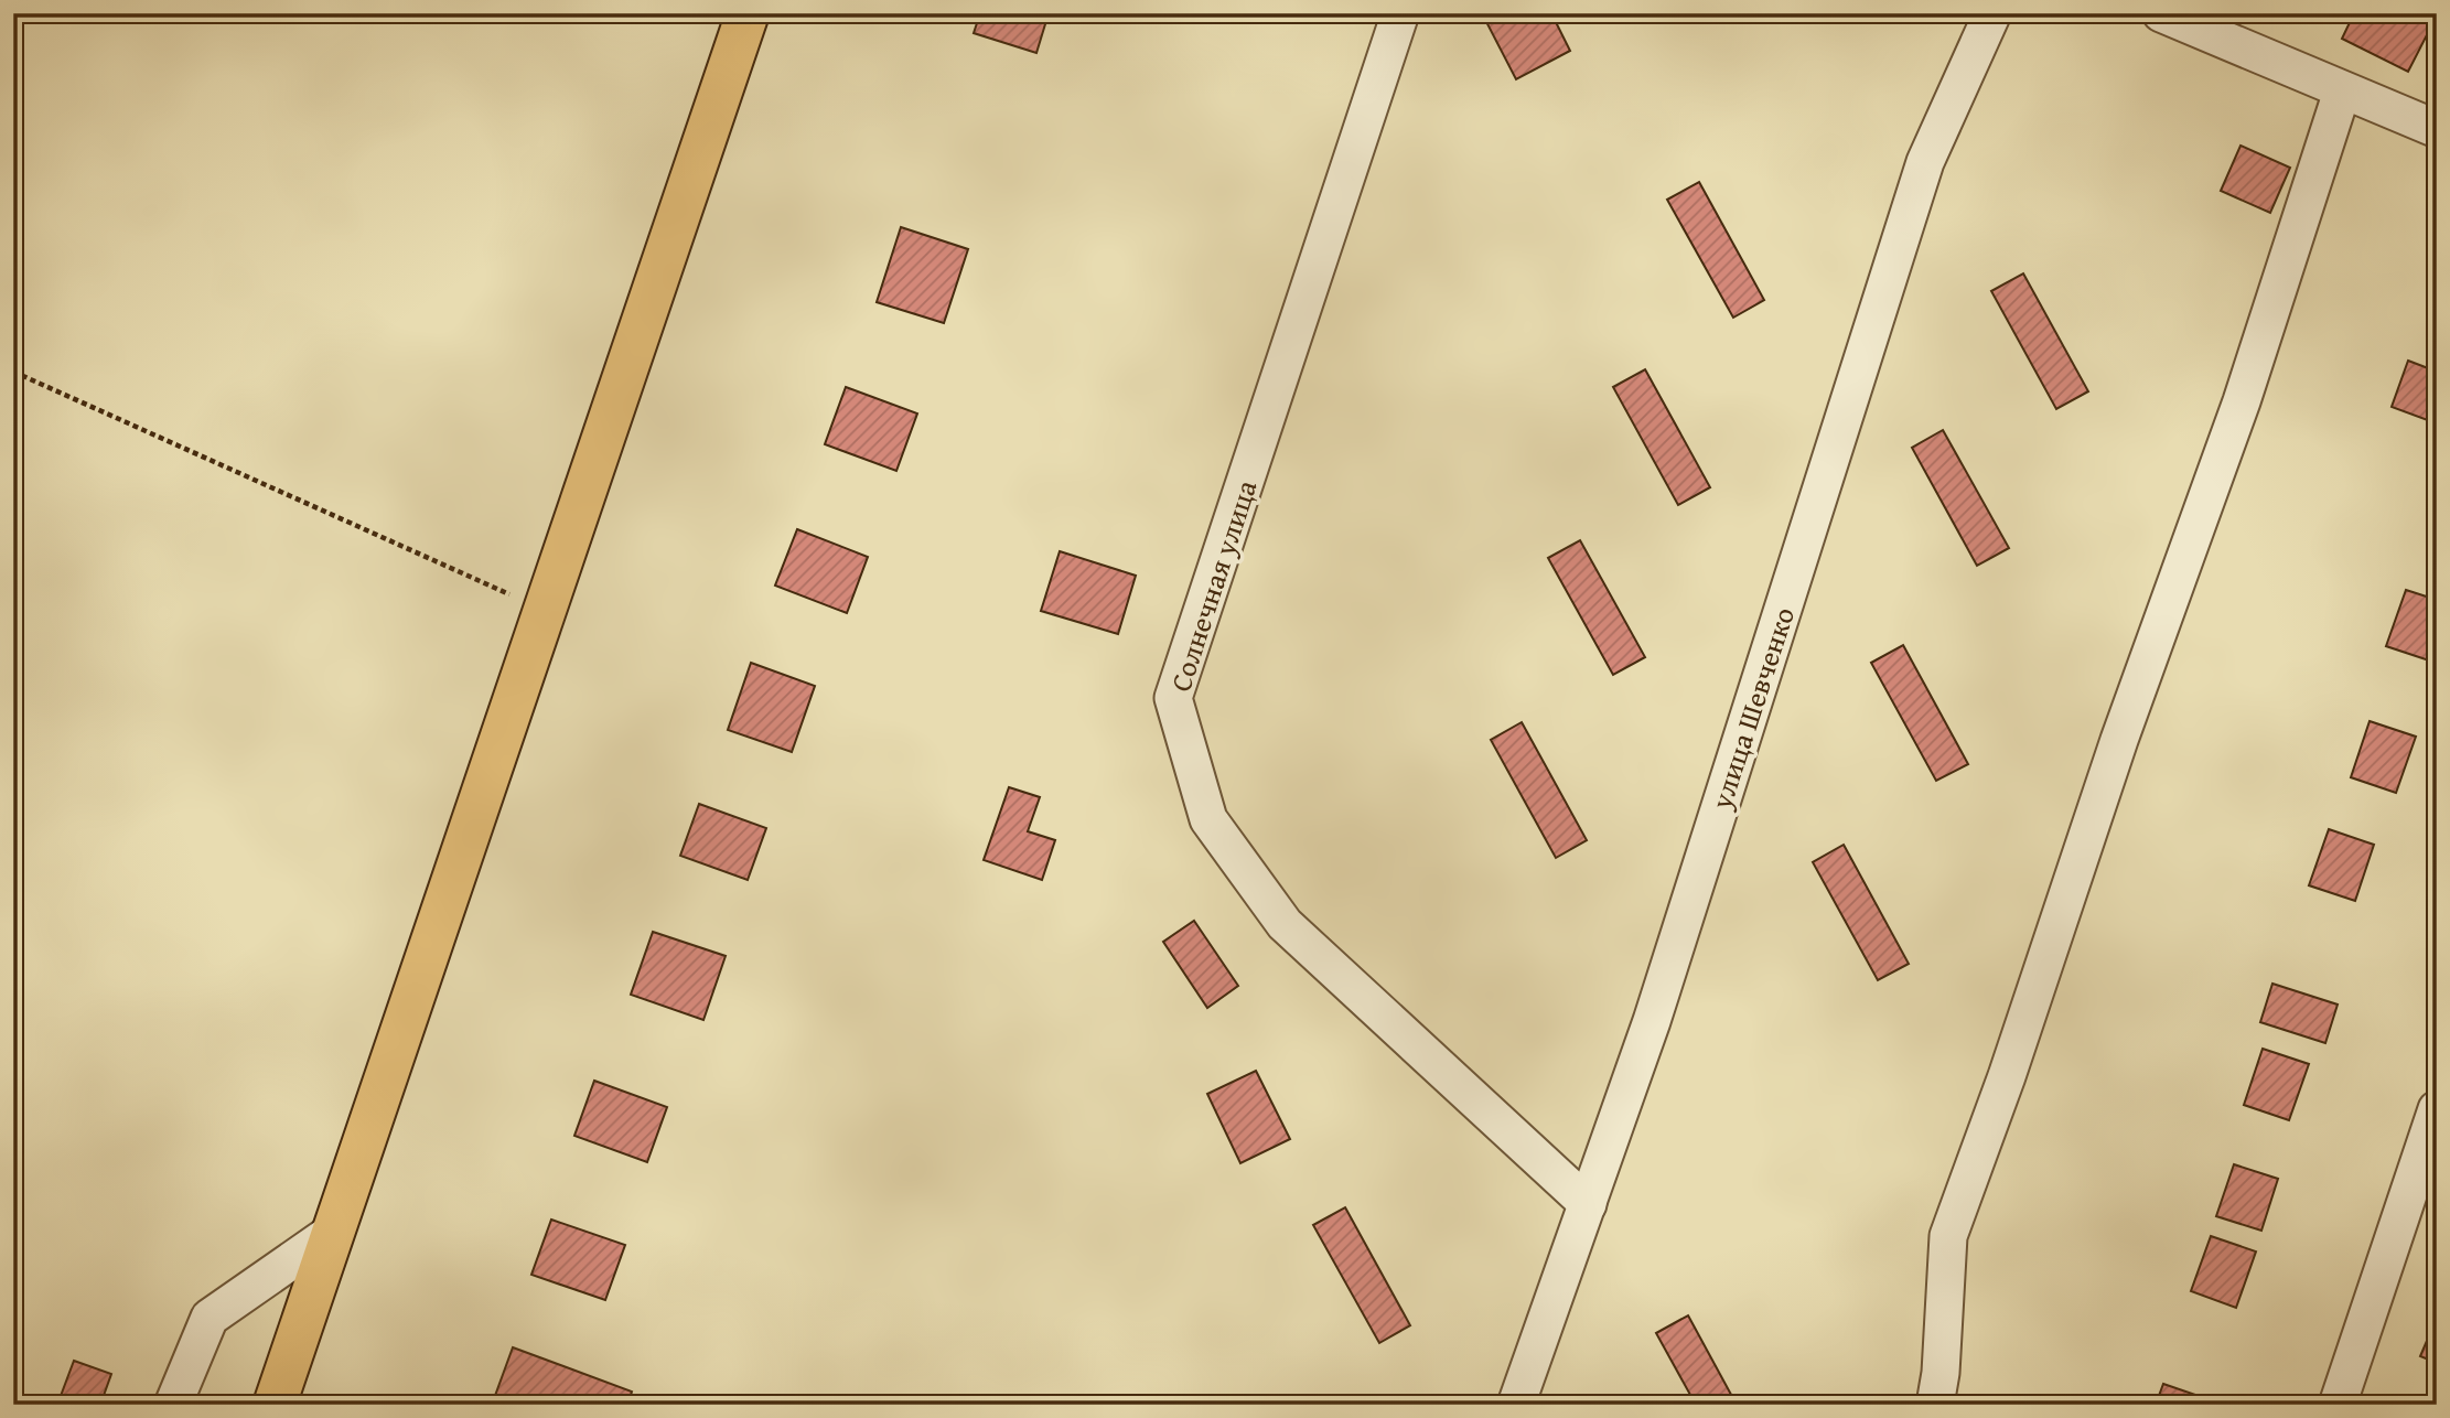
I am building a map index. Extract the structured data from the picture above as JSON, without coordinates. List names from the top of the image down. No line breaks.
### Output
{"streets":{"street":["Солнечная улица","улица Шевченко"]},"crossings":[["Солнечная улица","улица Шевченко"]]}
